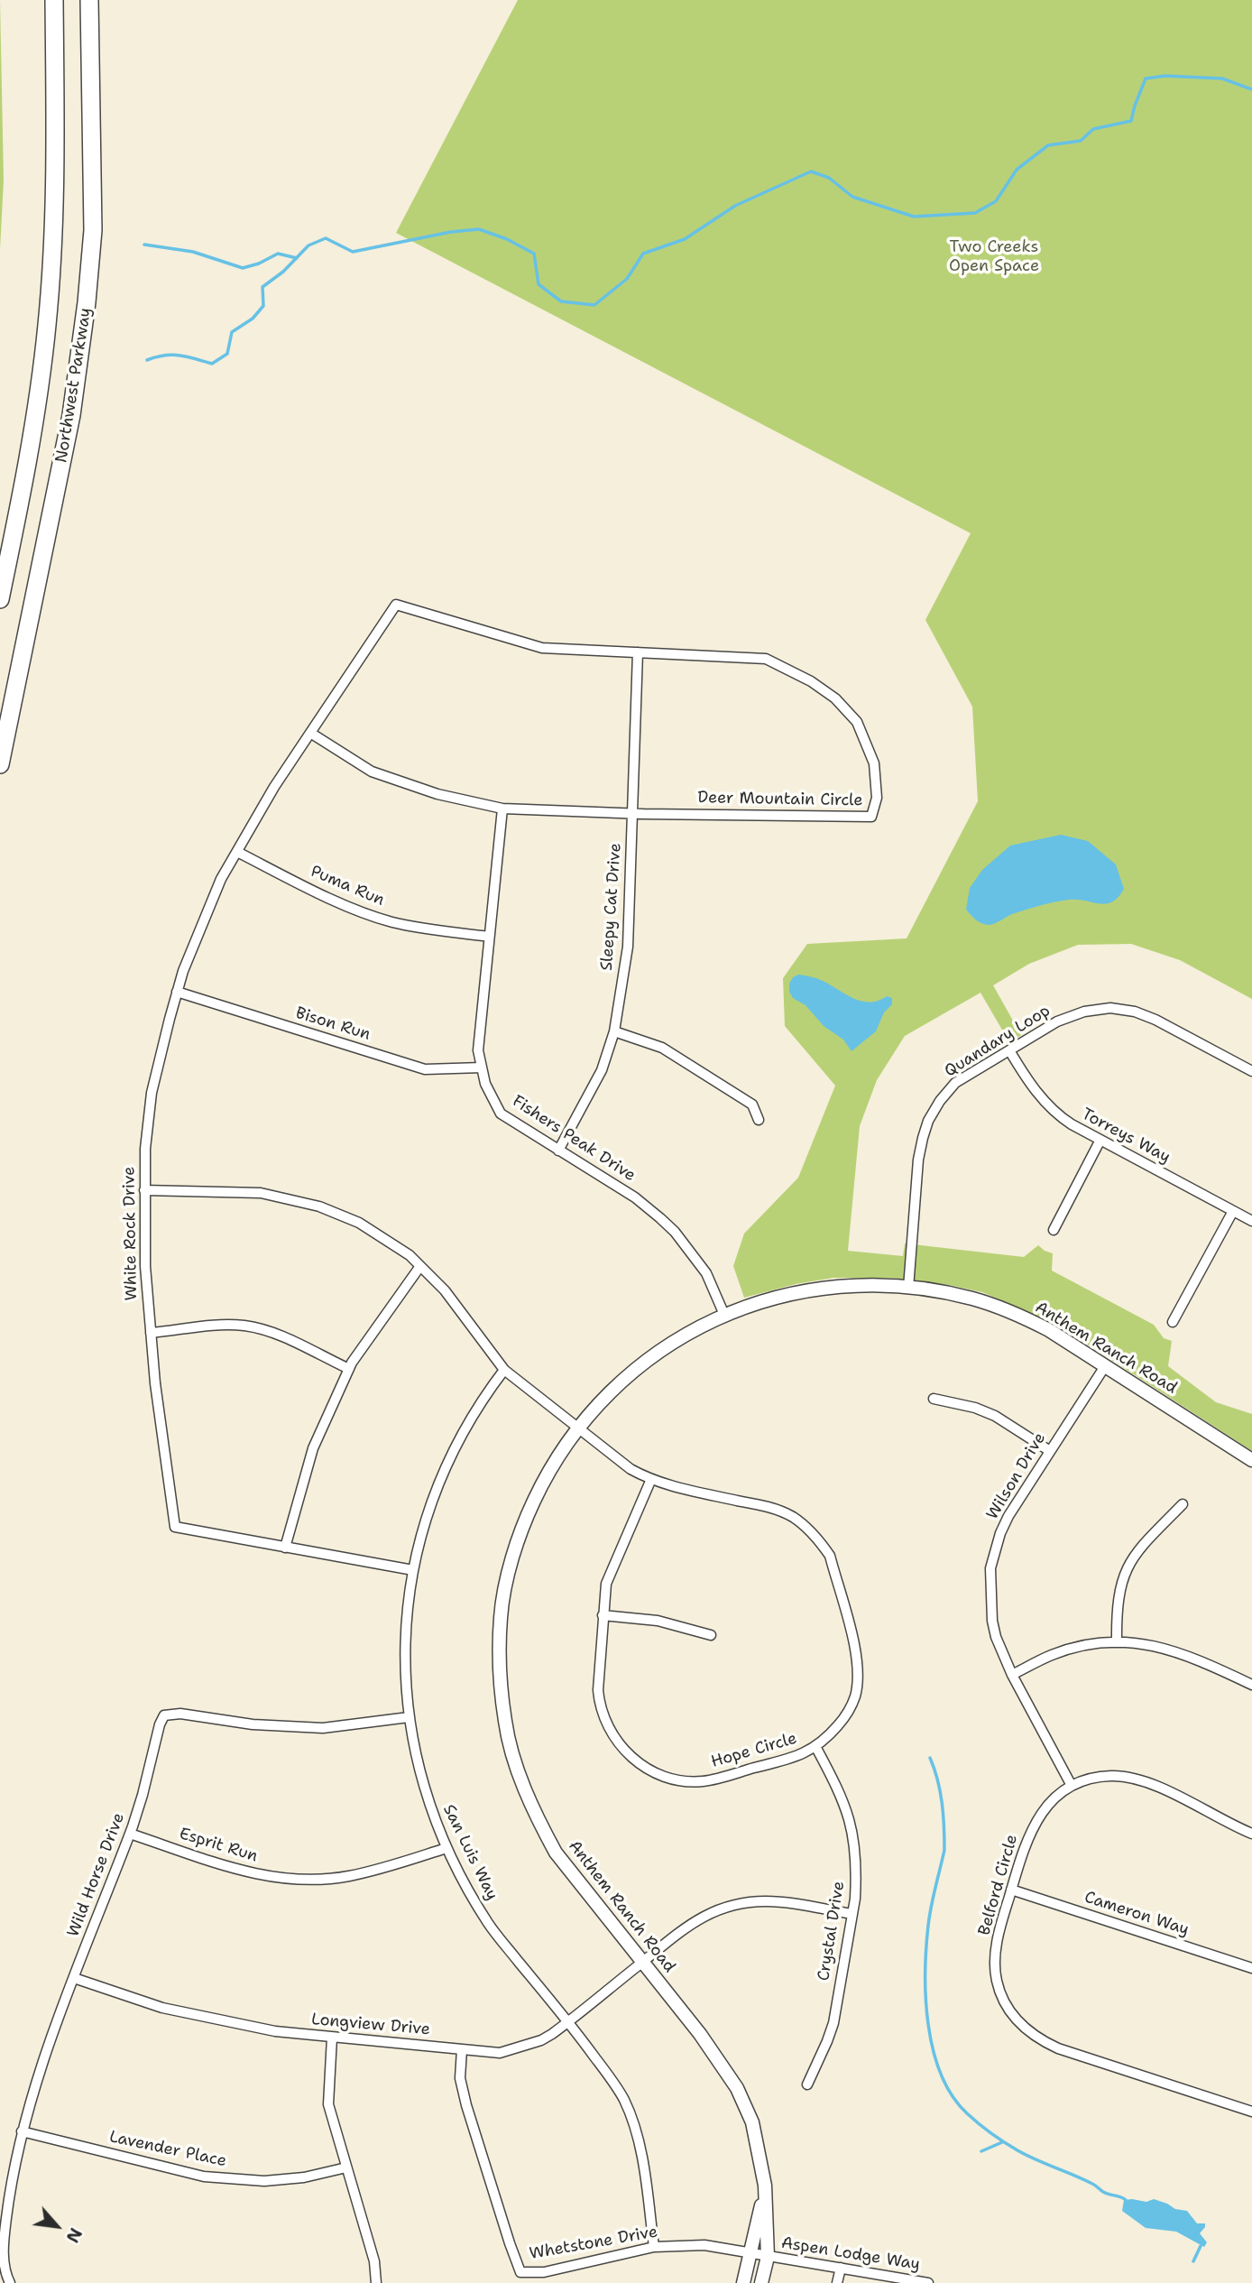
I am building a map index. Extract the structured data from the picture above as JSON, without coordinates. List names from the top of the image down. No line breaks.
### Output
{"streets":{"highway":["Northwest Parkway"],"street":["Deer Mountain Circle","Puma Run","Sleepy Cat Drive","Bison Run","Quandary Loop","Torreys Way","Fishers Peak Drive","White Rock Drive","Anthem Ranch Road","Wilson Drive","Hope Circle","Esprit Run","San Luis Way","Wild Horse Drive","Belford Circle","Cameron Way","Crystal Drive","Longview Drive","Lavender Place","Whetstone Drive","Aspen Lodge Way"]},"crossings":[["Deer Mountain Circle","Sleepy Cat Drive"],["Deer Mountain Circle","Fishers Peak Drive"],["Deer Mountain Circle","White Rock Drive"],["Puma Run","Fishers Peak Drive"],["Puma Run","White Rock Drive"],["Sleepy Cat Drive","Fishers Peak Drive"],["Bison Run","Fishers Peak Drive"],["Bison Run","White Rock Drive"],["Quandary Loop","Torreys Way"],["Quandary Loop","Anthem Ranch Road"],["Fishers Peak Drive","Anthem Ranch Road"],["White Rock Drive","Hope Circle"],["White Rock Drive","San Luis Way"],["Anthem Ranch Road","Wilson Drive"],["Anthem Ranch Road","Hope Circle"],["Anthem Ranch Road","Longview Drive"],["Anthem Ranch Road","Whetstone Drive"],["Anthem Ranch Road","Aspen Lodge Way"],["Wilson Drive","Belford Circle"],["Hope Circle","San Luis Way"],["Hope Circle","Crystal Drive"],["Esprit Run","San Luis Way"],["Esprit Run","Wild Horse Drive"],["San Luis Way","Wild Horse Drive"],["San Luis Way","Longview Drive"],["San Luis Way","Whetstone Drive"],["Wild Horse Drive","Longview Drive"],["Wild Horse Drive","Lavender Place"],["Belford Circle","Cameron Way"],["Crystal Drive","Longview Drive"],["Longview Drive","Whetstone Drive"],["Whetstone Drive","Aspen Lodge Way"]],"parks":["Two Creeks Open Space"],"north":"bottom right"}
